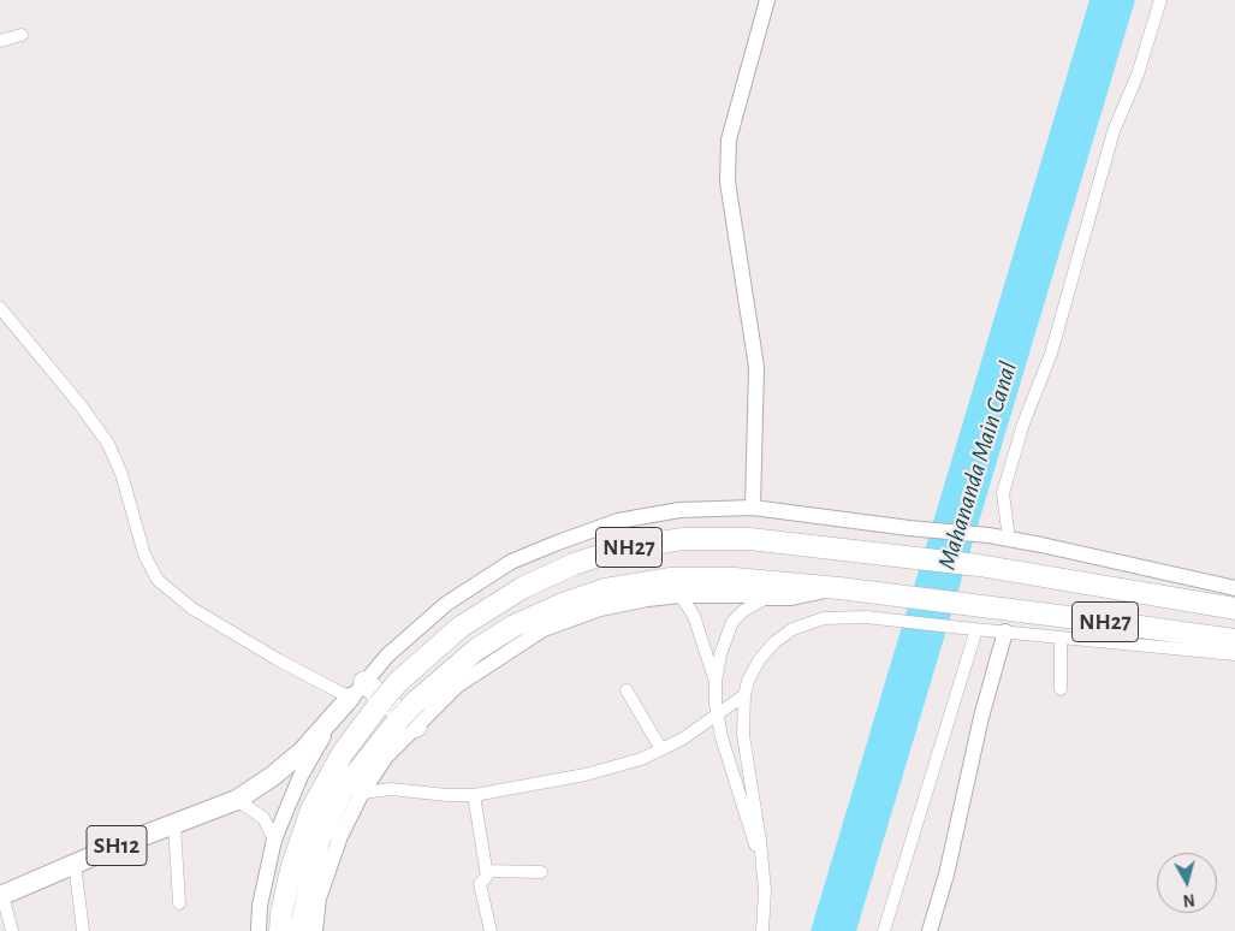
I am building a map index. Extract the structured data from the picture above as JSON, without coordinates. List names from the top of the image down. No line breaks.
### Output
{"streets":{"highway":["NH27"],"main road":["SH12"]},"water":["Mahananda Main Canal"],"north":"bottom"}
